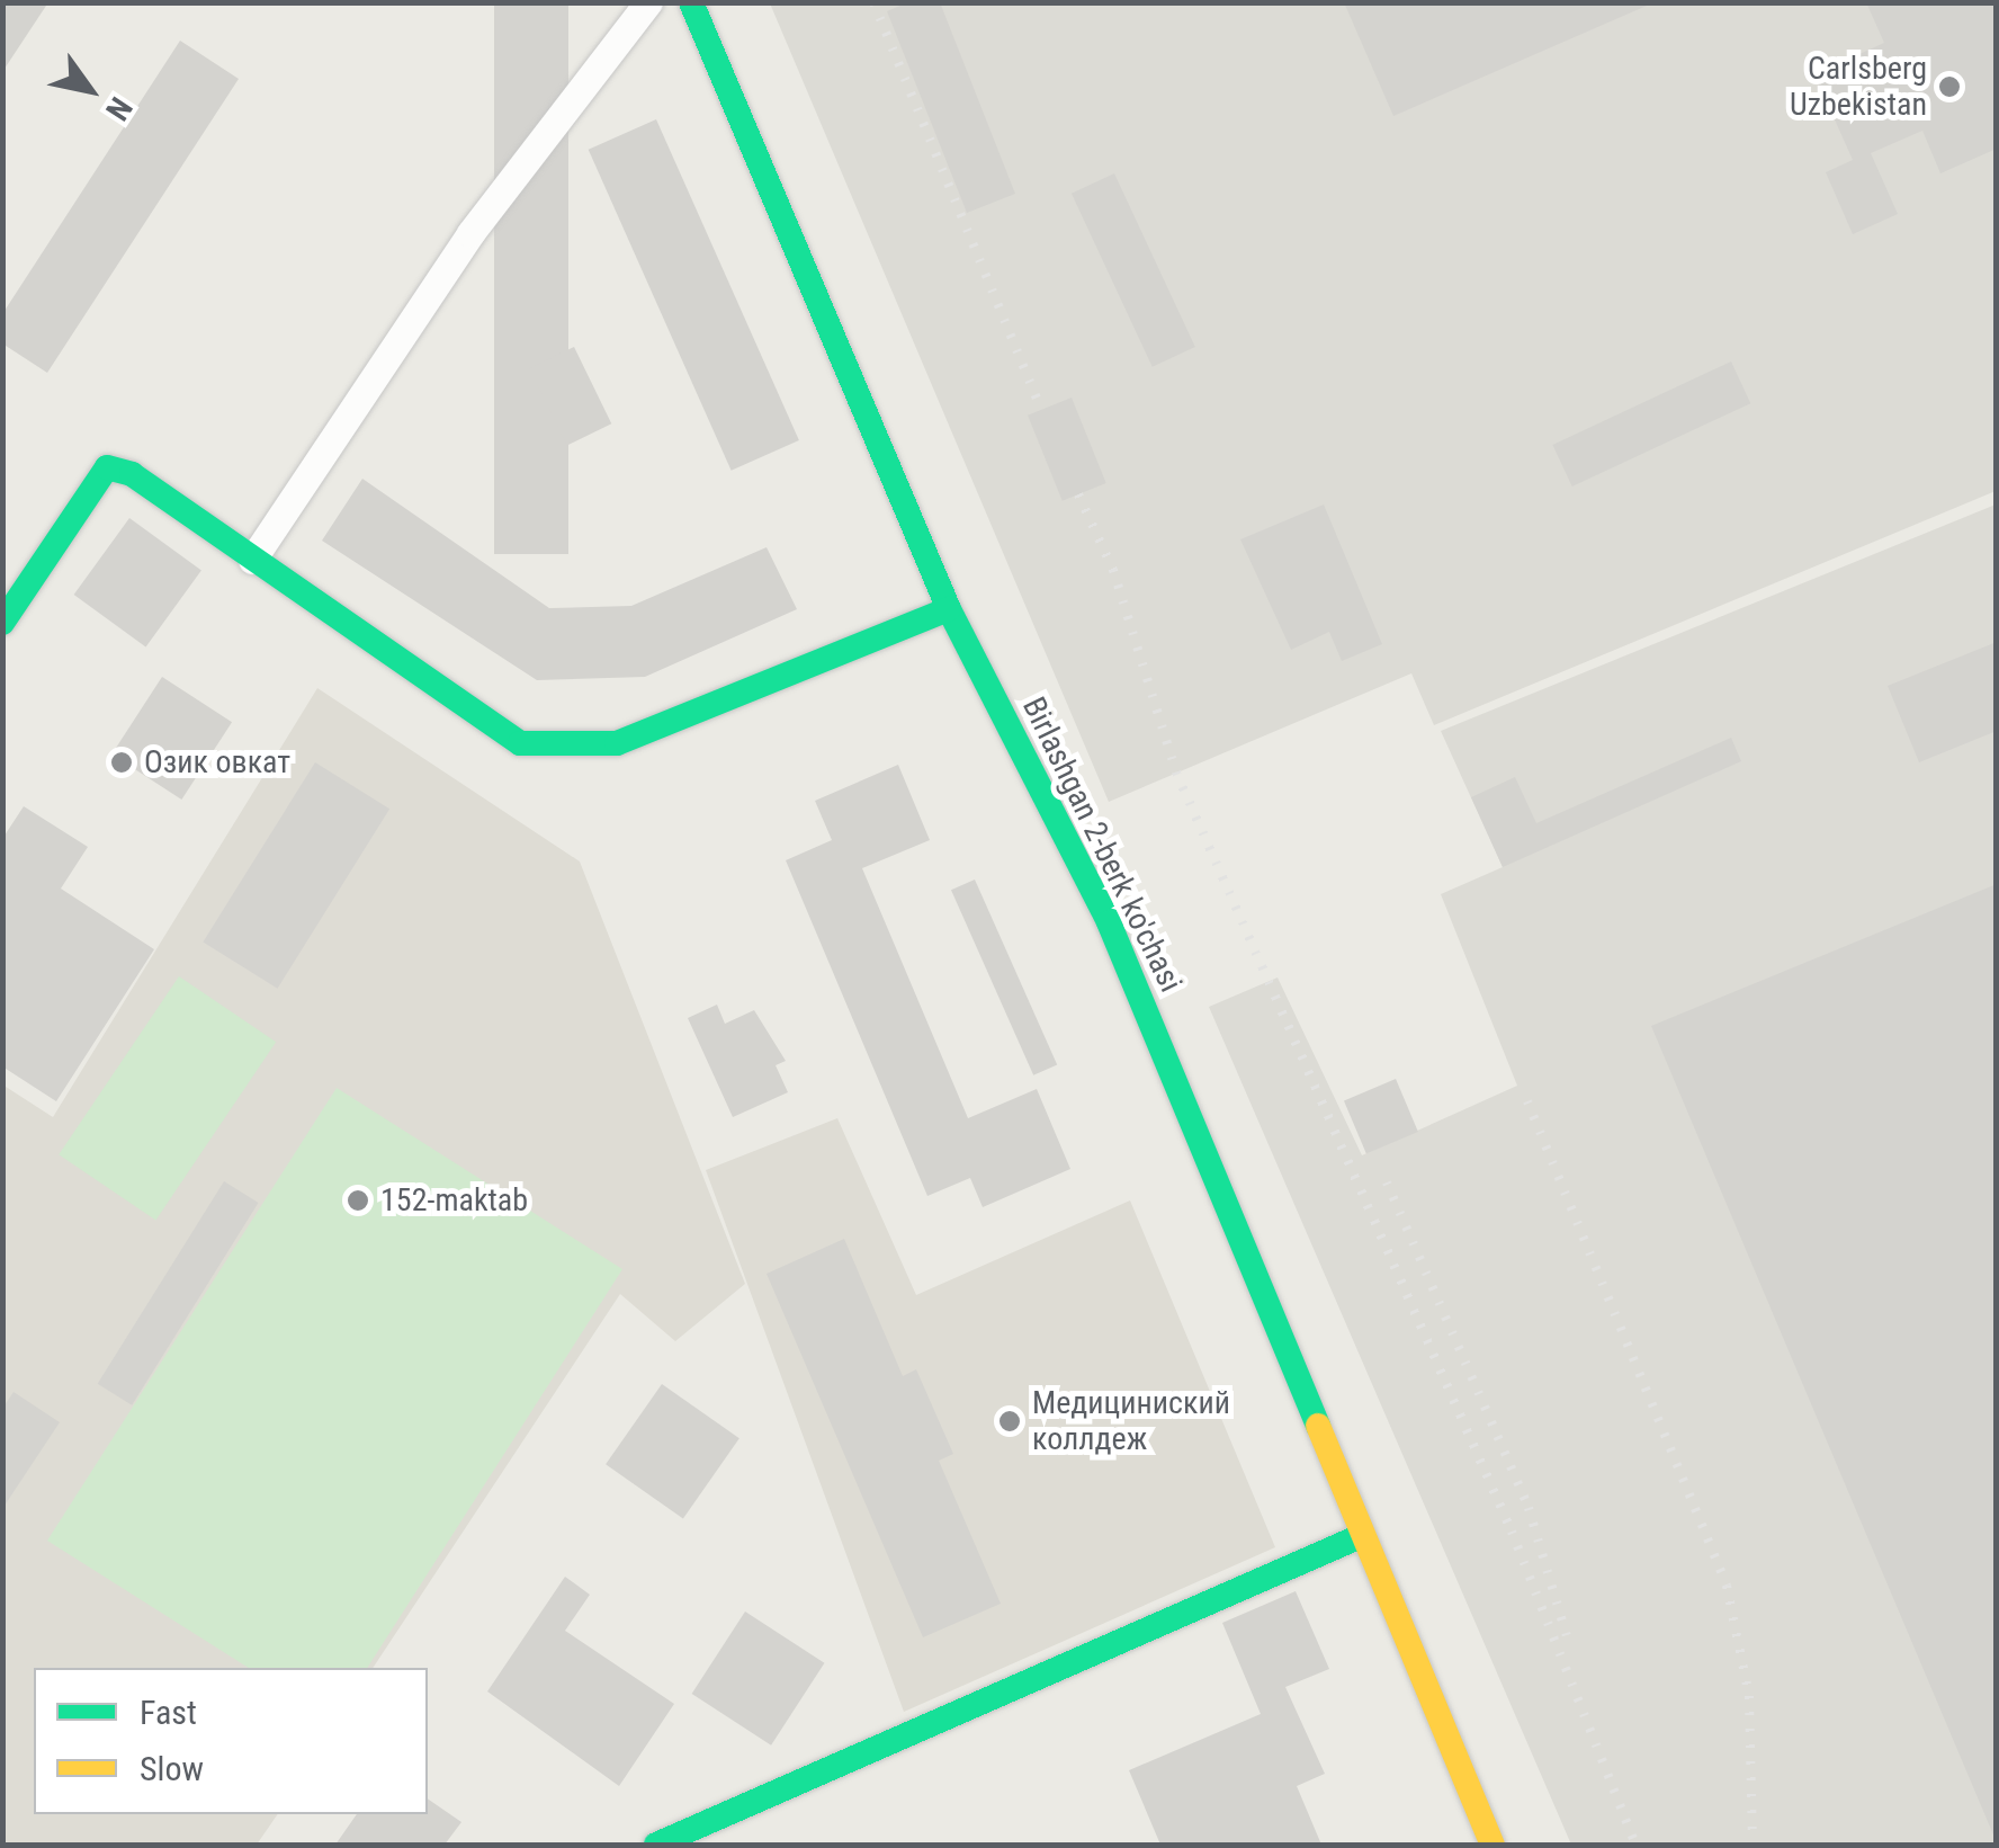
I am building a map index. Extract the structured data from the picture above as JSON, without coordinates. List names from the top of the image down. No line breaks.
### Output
{"streets":{"street":["Birlashgan 2-berk ko'chasi"]},"places":["Carlsberg Uzbekistan","Озик овкат","152-maktab","Медициниский коллдеж"],"legend":["Fast","Slow"],"north":"bottom right"}
